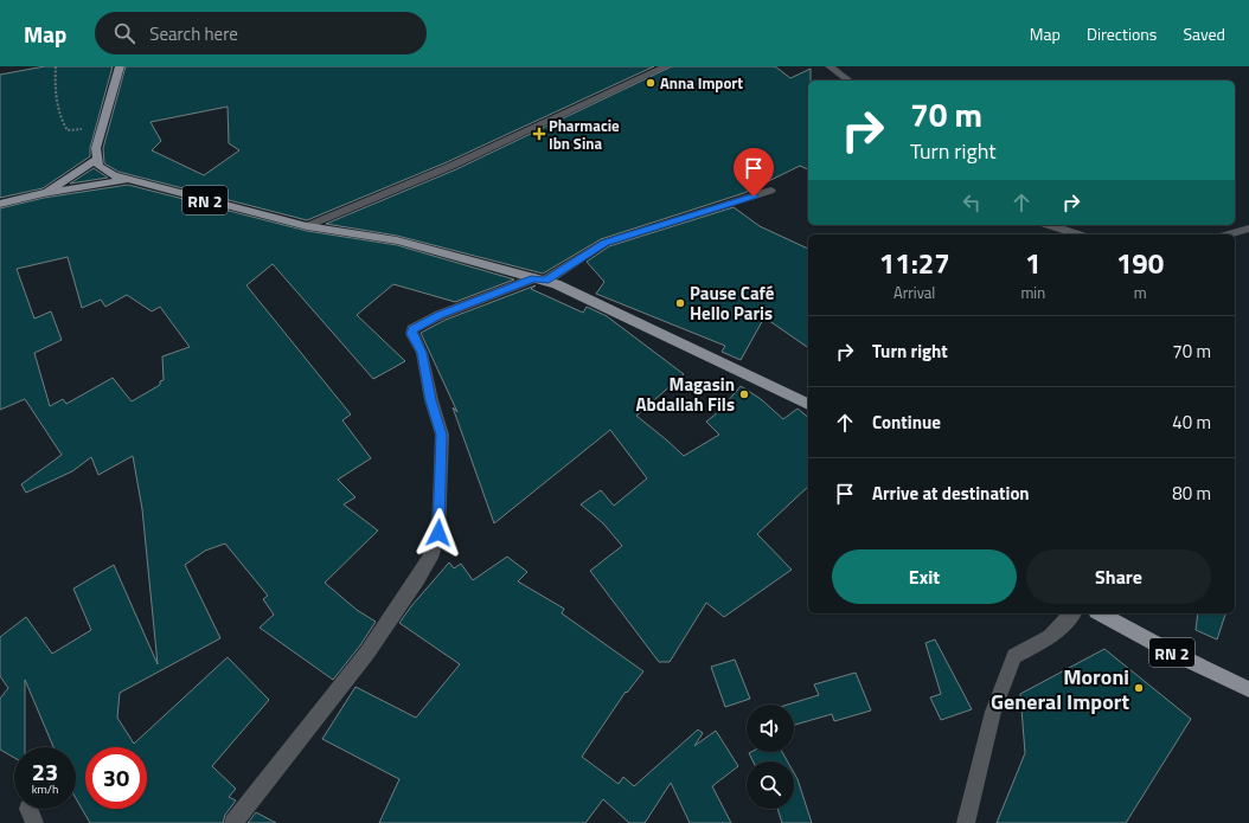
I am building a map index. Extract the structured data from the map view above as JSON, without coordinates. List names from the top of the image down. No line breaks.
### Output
{"streets":{"main road":["RN 2"]},"places":{"other":["Anna Import","Pause Café Hello Paris","Magasin Abdallah Fils","Moroni General Import"],"health":["Pharmacie Ibn Sina"]},"page":{"header":"Map","search":"Search here","nav":["Map","Directions","Saved"],"turn":["70 m","Turn right"],"eta":["11:27","Arrival","1","min","190","m"],"list":[{"name":"Turn right","value":"70 m"},{"name":"Continue","value":"40 m"},{"name":"Arrive at destination","value":"80 m"}],"buttons":["Exit","Share"],"speed":"23 km/h","limit":"30"}}
